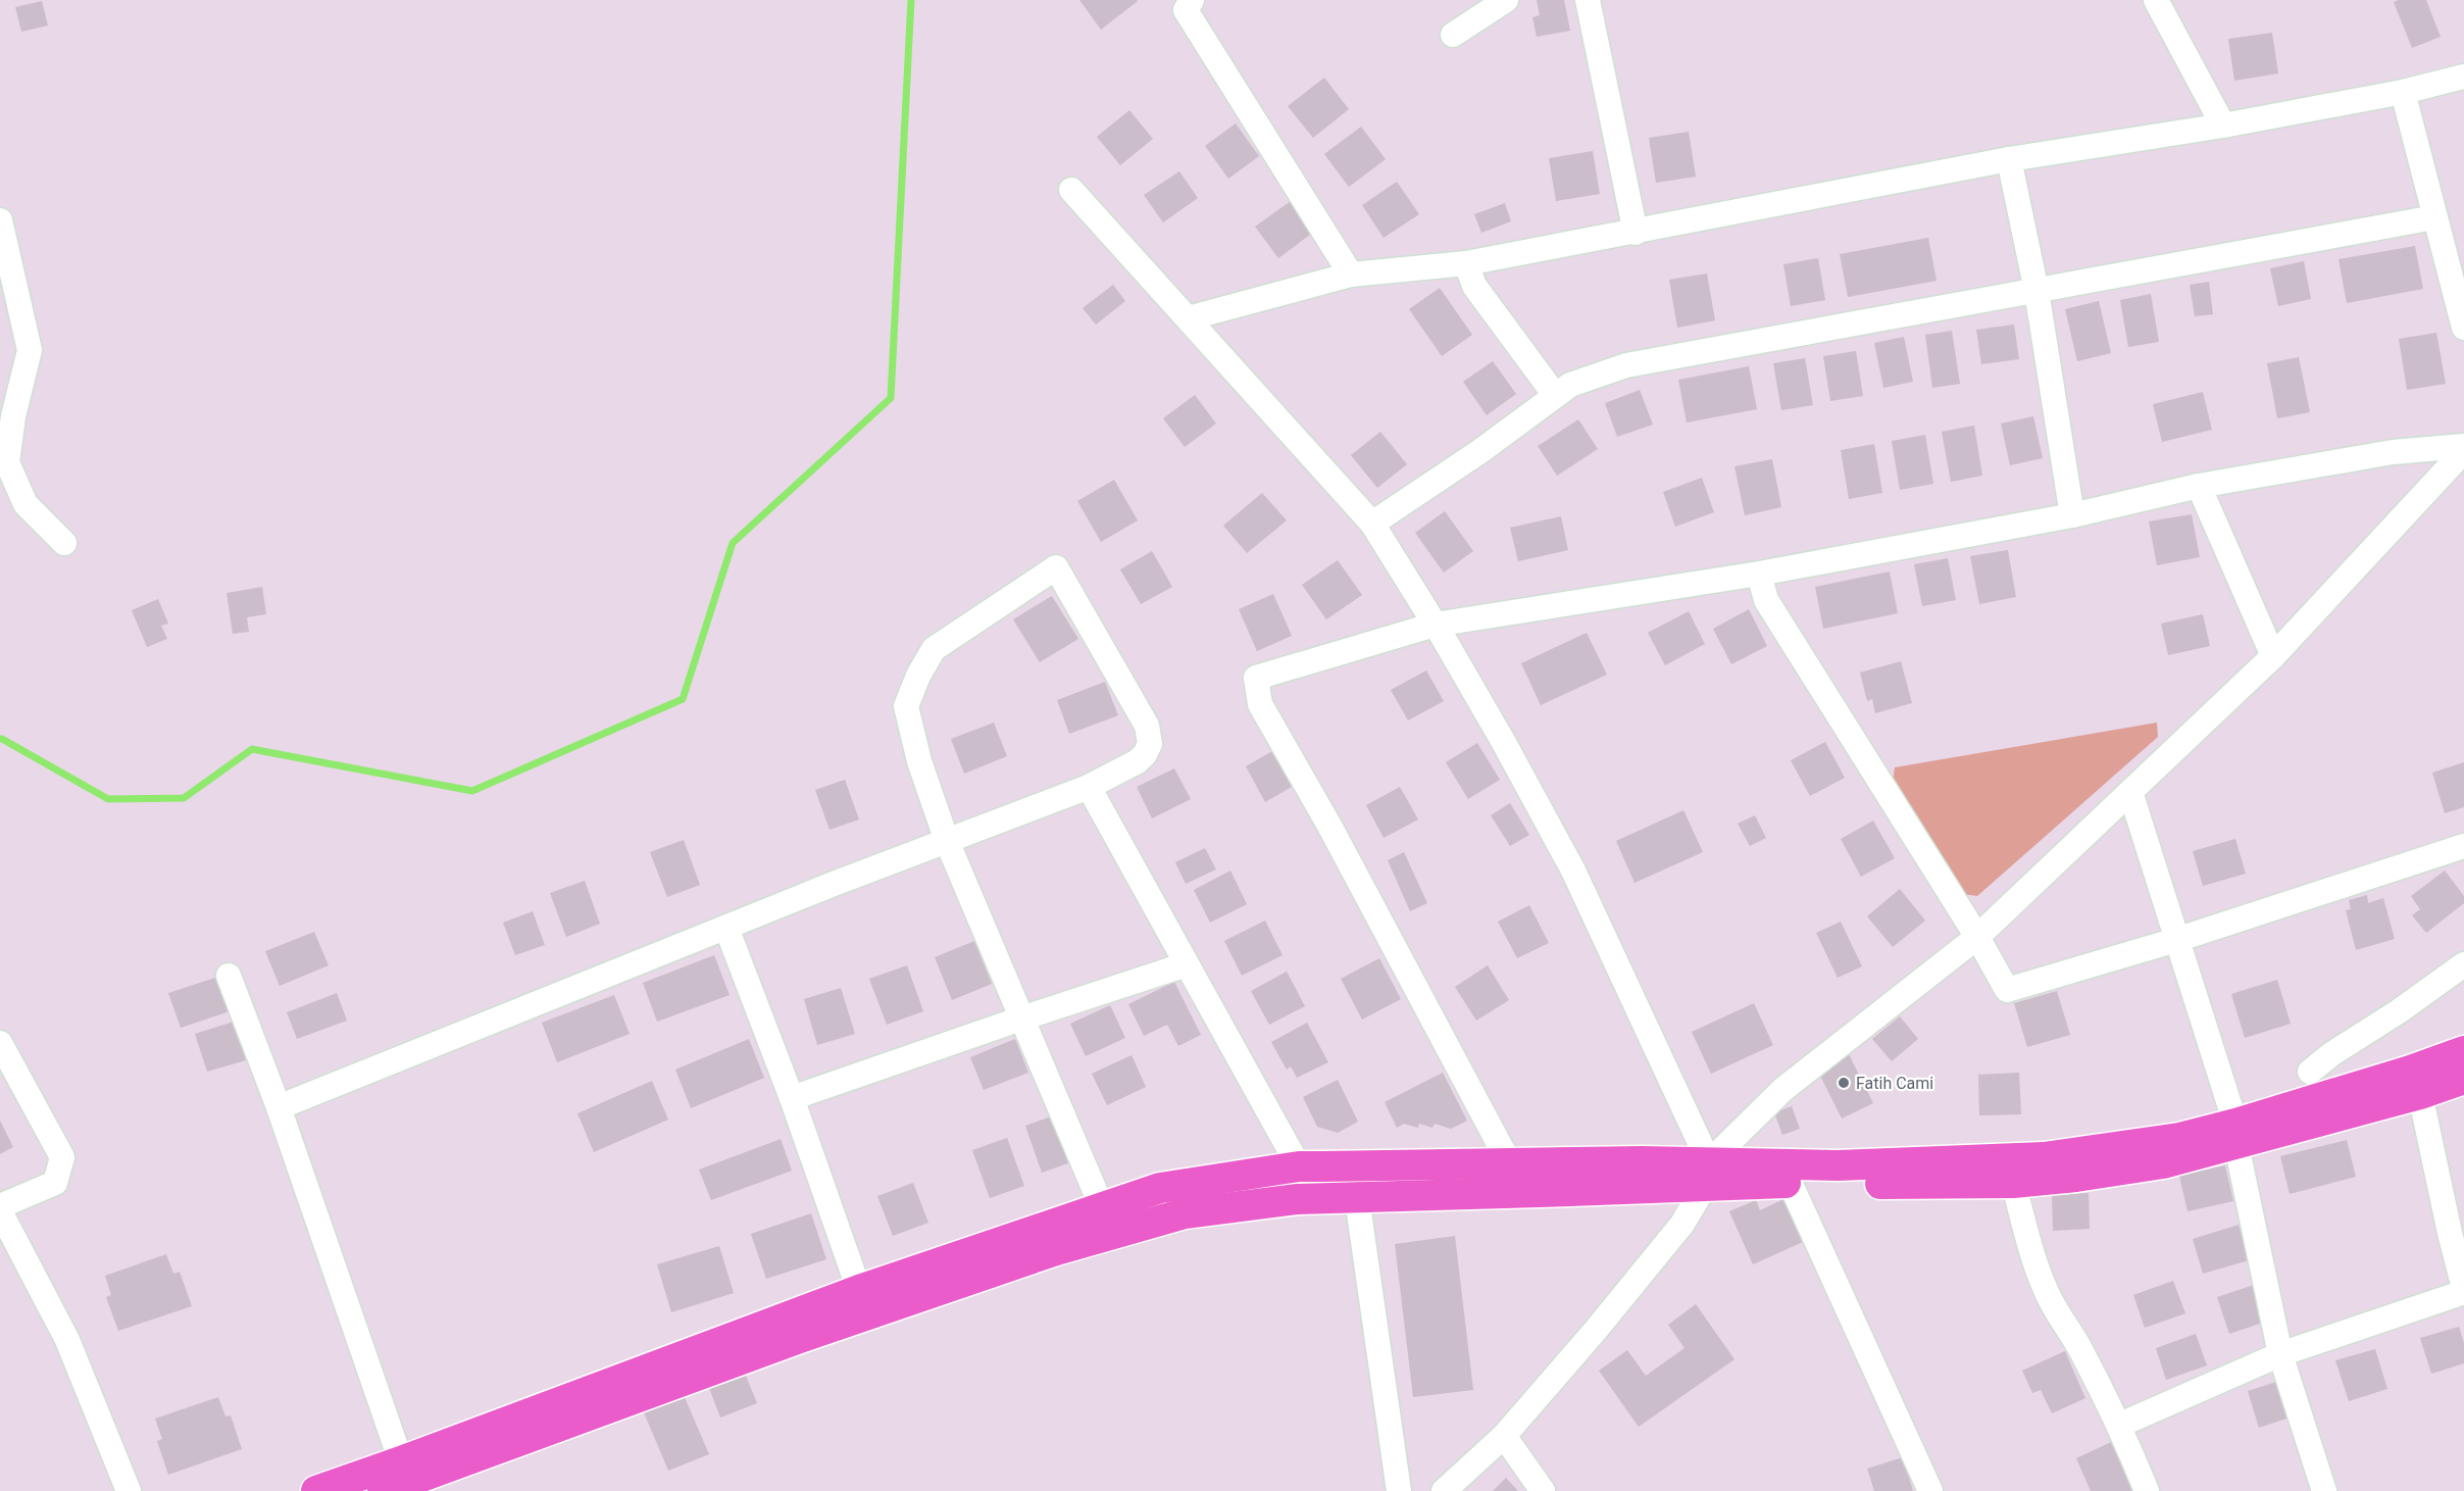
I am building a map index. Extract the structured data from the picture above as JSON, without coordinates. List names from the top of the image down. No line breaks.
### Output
{"places":["Fatih Cami"]}
